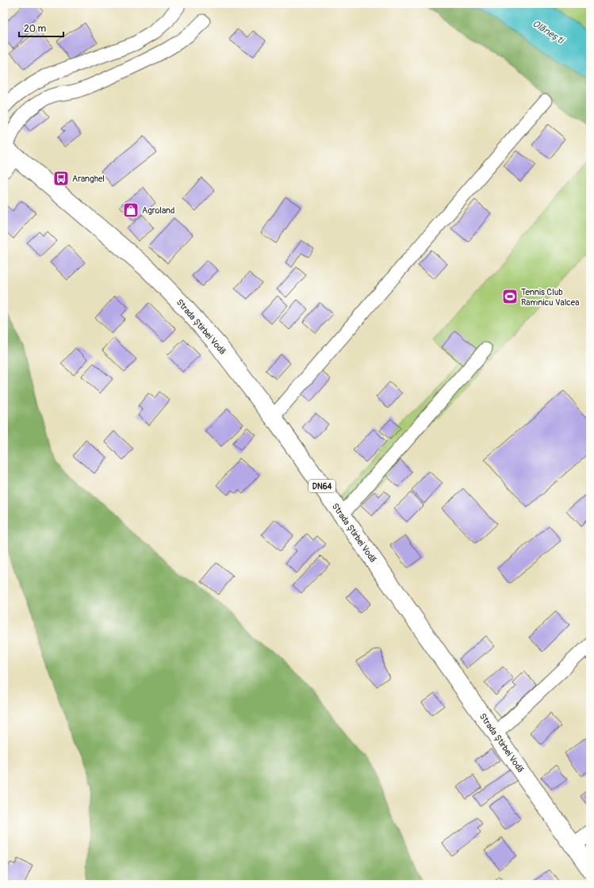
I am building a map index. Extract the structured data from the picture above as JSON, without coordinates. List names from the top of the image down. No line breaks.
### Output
{"streets":{"main road":["Strada Știrbei Vodă","DN64"]},"water":["Olănești"],"places":{"bus stop":["Aranghel"],"shop":["Agroland"],"sports":["Tennis Club Ramnicu Valcea"]},"scale_bar":"20 m"}
